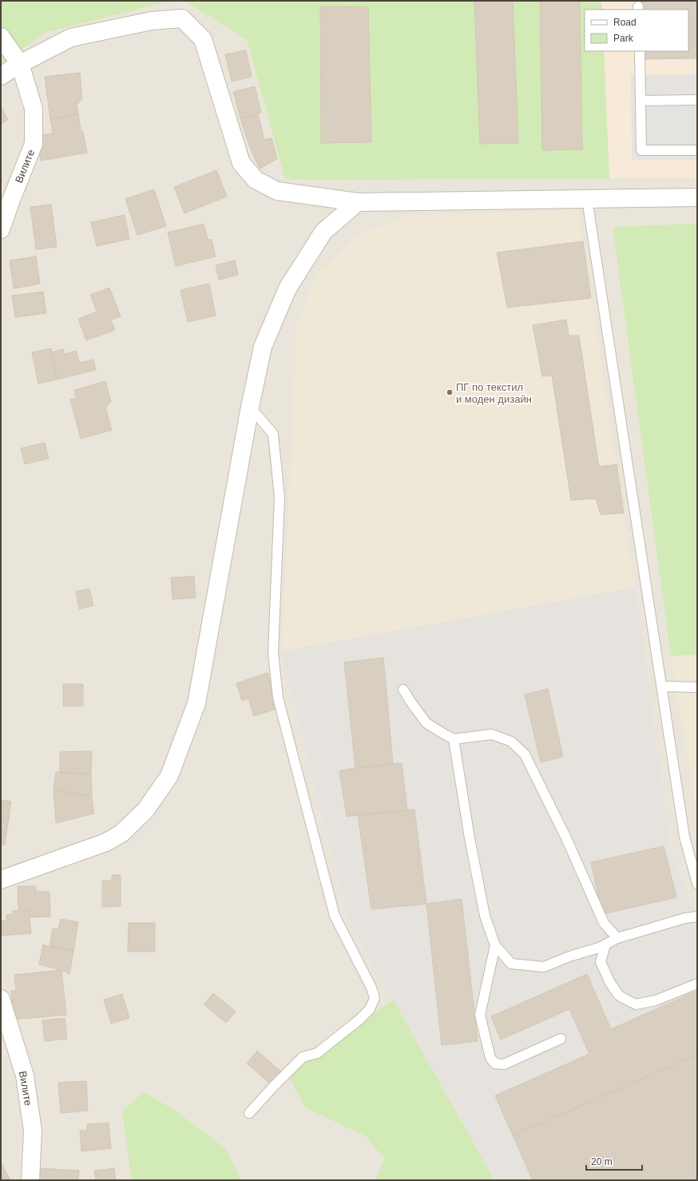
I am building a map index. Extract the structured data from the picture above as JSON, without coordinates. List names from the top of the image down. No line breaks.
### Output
{"streets":{"street":["Вилите"]},"places":["ПГ по текстил и моден дизайн"],"legend":["Road","Park"],"scale_bar":"20 m"}
